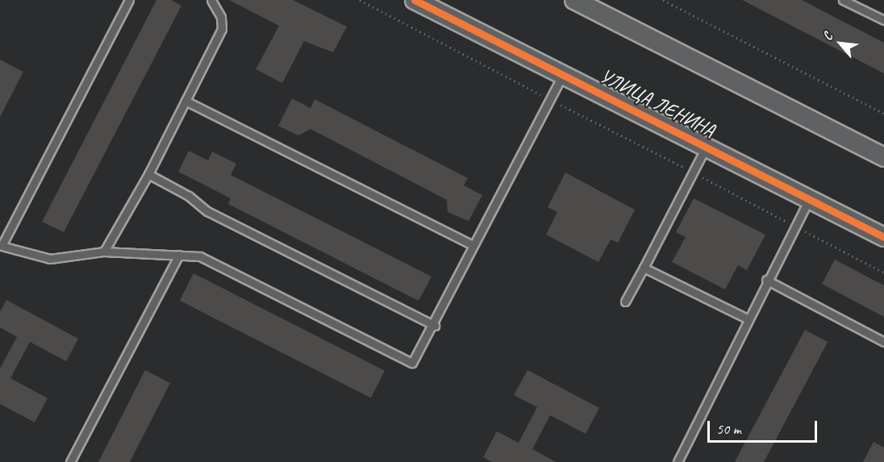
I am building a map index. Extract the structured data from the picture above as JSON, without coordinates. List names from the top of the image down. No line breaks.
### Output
{"streets":{"street":["УЛИЦА ЛЕНИНА"]},"scale_bar":"50 m","north":"top left"}
